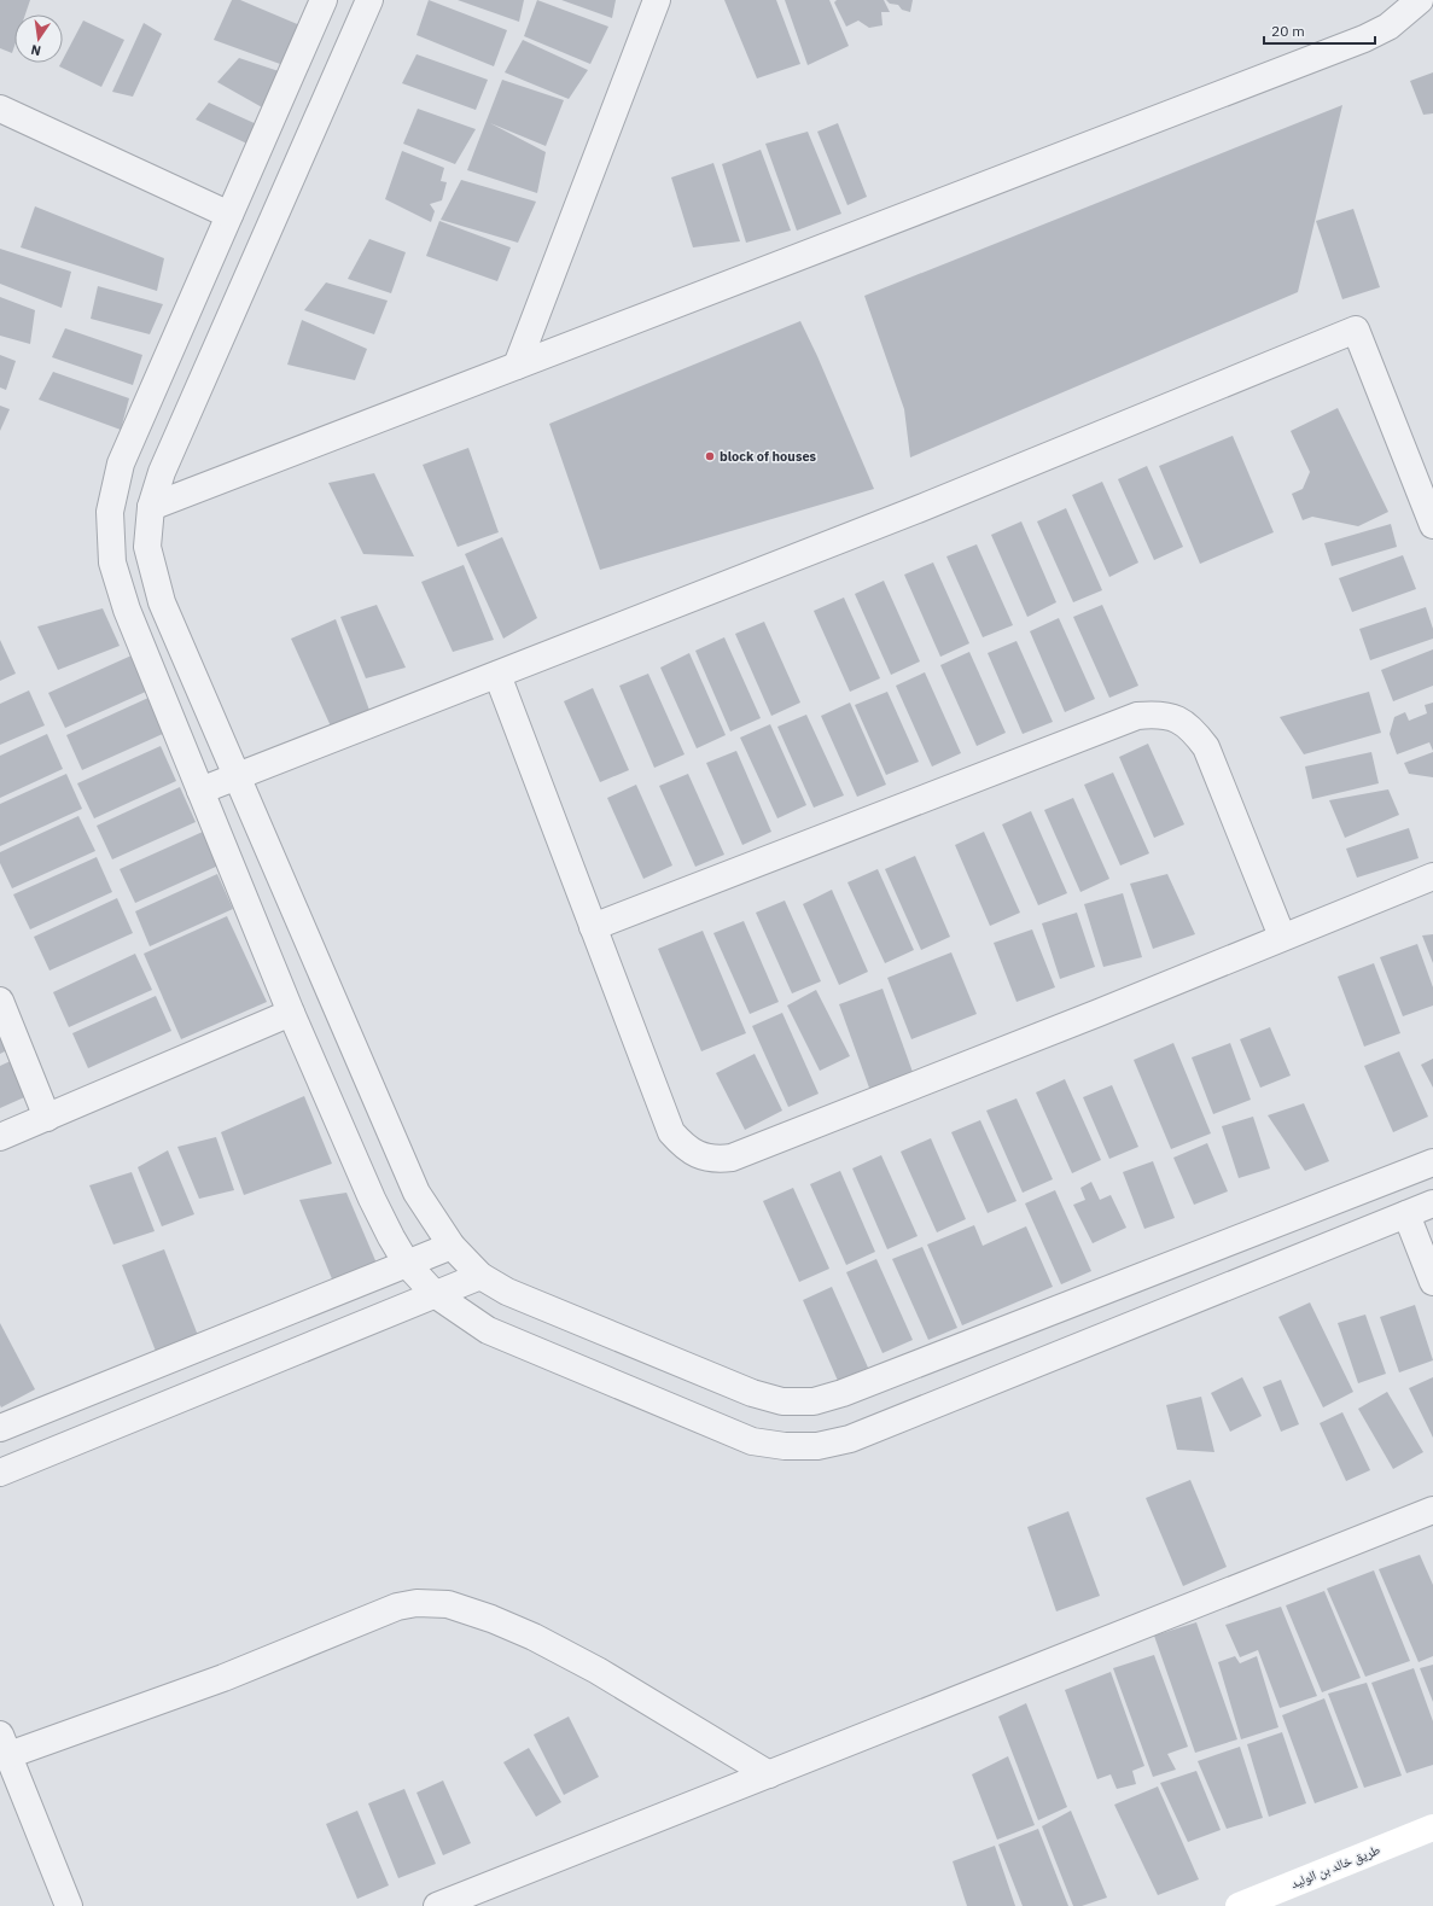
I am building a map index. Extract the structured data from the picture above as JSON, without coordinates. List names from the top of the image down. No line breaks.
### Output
{"streets":{"street":["طريق خالد بن الوليد"]},"places":["block of houses"],"scale_bar":"20 m","north":"bottom"}
